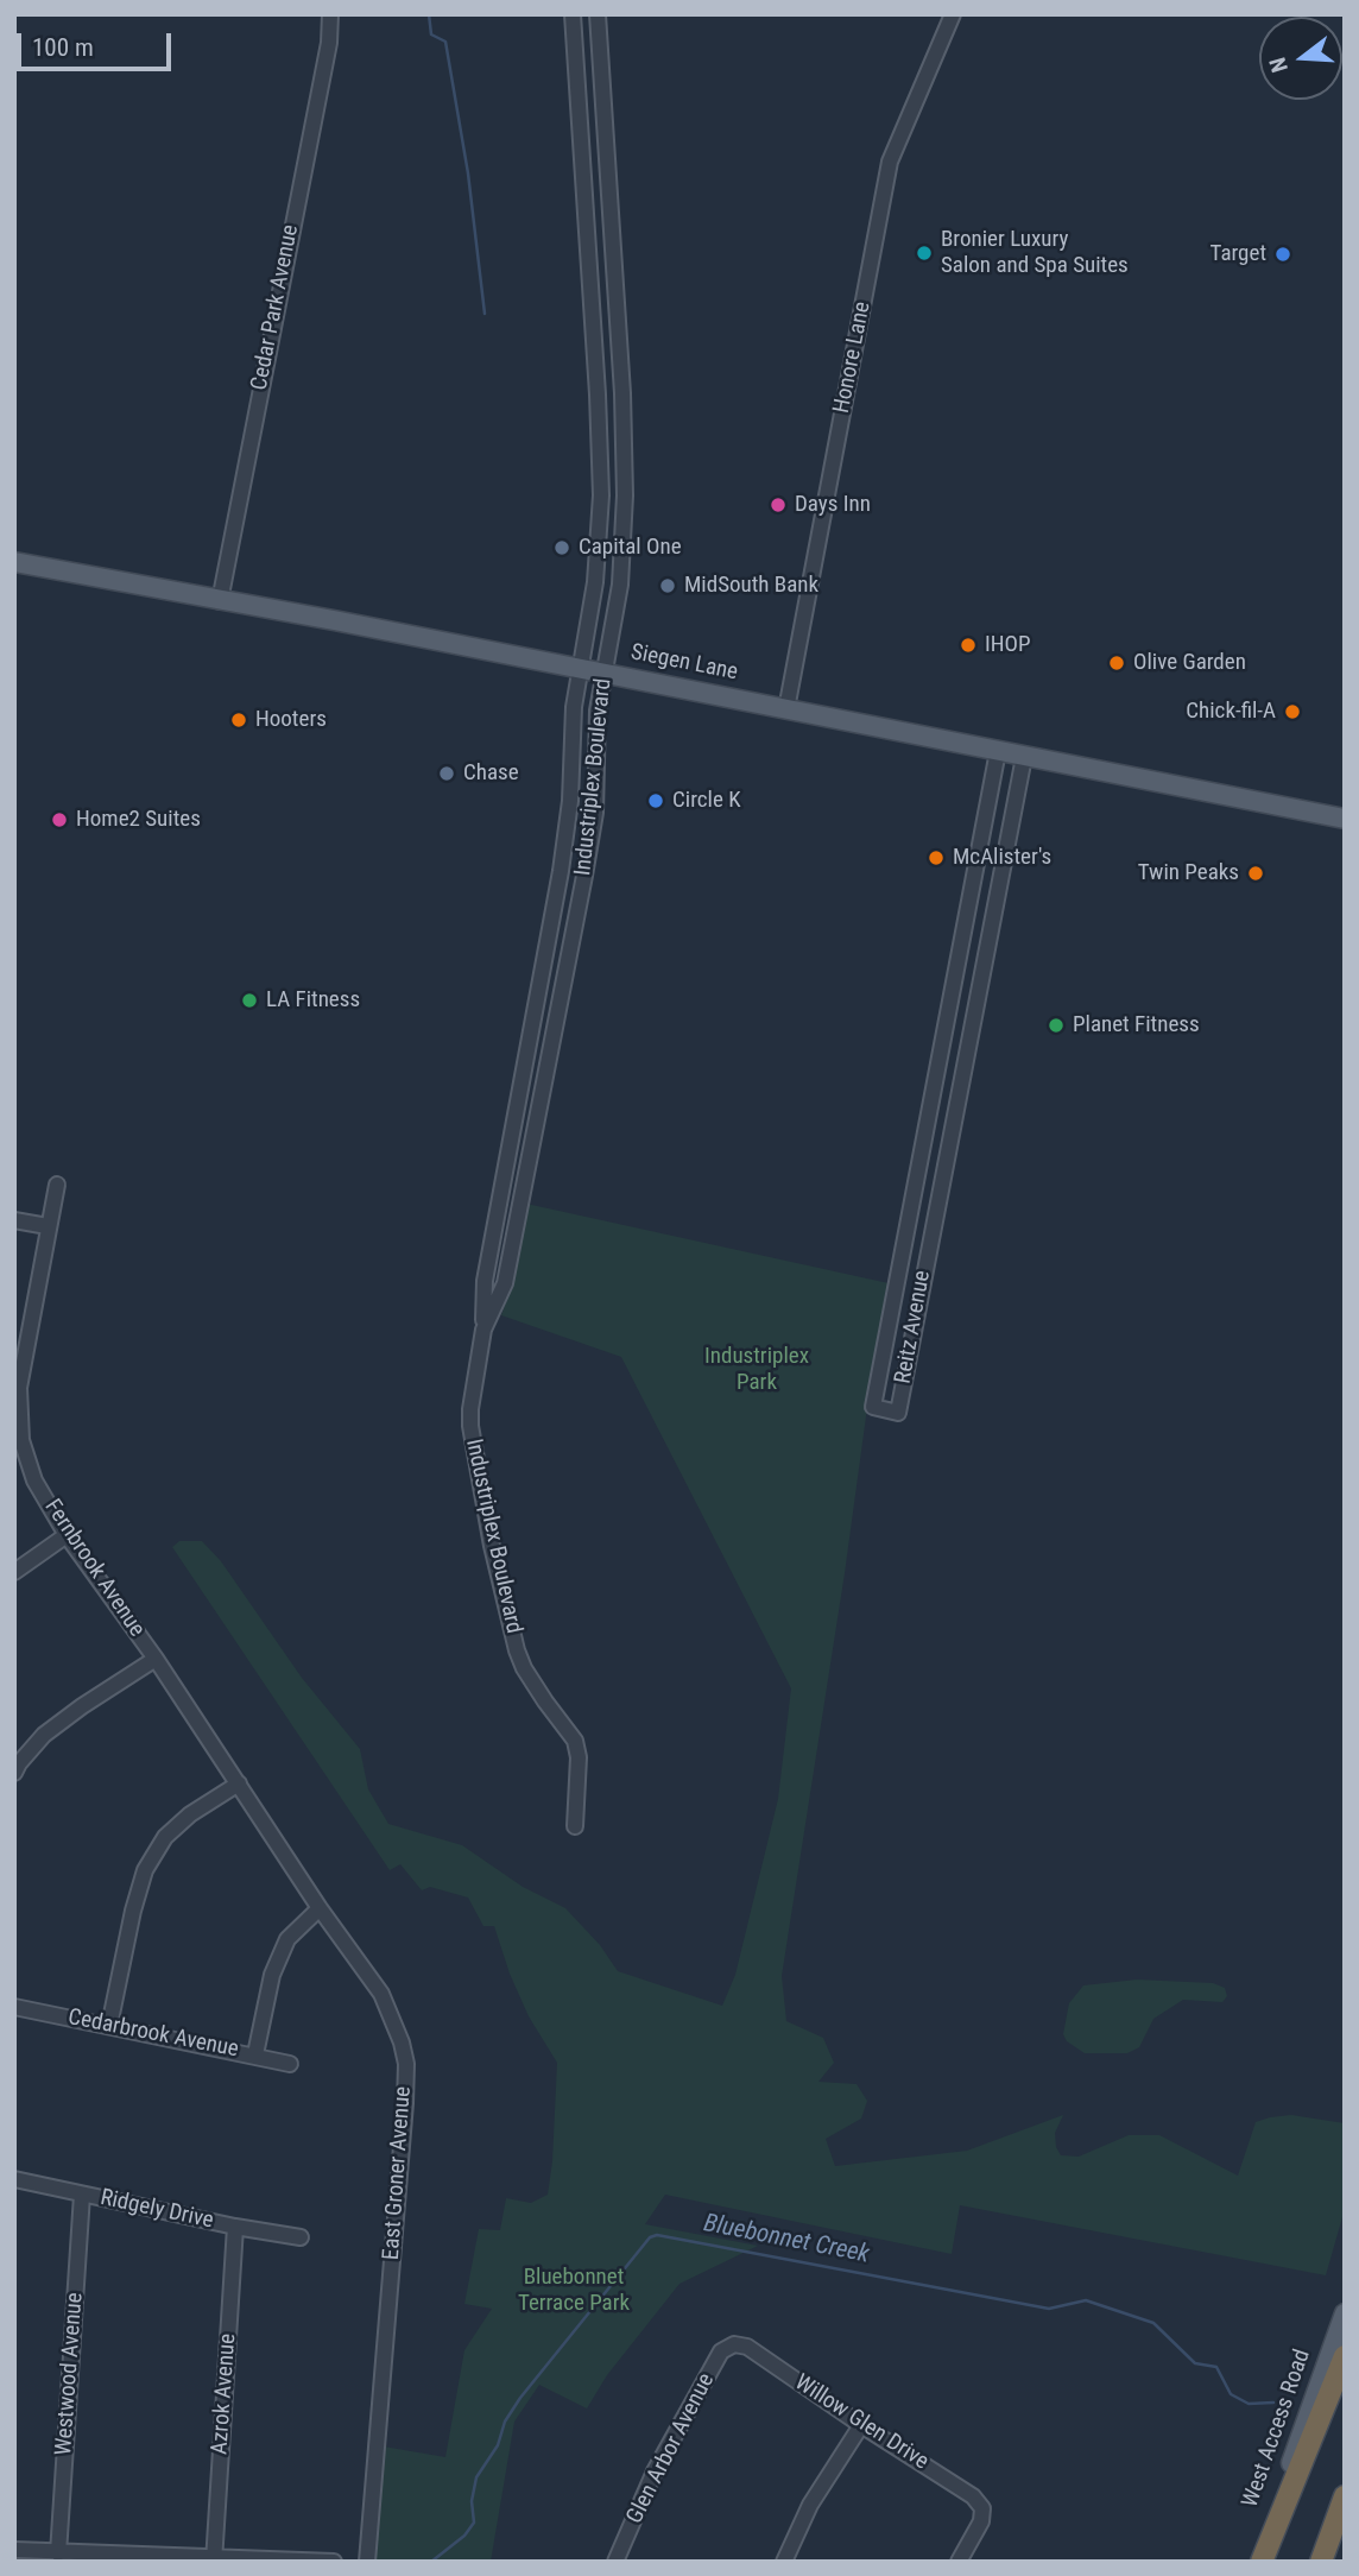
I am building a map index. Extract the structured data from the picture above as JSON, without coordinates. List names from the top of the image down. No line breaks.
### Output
{"streets":{"main road":["Siegen Lane","West Access Road"],"street":["Cedar Park Avenue","Honore Lane","Industriplex Boulevard","Reitz Avenue","Fernbrook Avenue","Cedarbrook Avenue","East Groner Avenue","Ridgely Drive","Westwood Avenue","Azrok Avenue","Willow Glen Drive","Glen Arbor Avenue"]},"crossings":[["Cedar Park Avenue","Siegen Lane"],["Honore Lane","Siegen Lane"],["Siegen Lane","Industriplex Boulevard"],["Siegen Lane","Reitz Avenue"],["Fernbrook Avenue","East Groner Avenue"],["Ridgely Drive","Westwood Avenue"],["Ridgely Drive","Azrok Avenue"],["Willow Glen Drive","Glen Arbor Avenue"]],"water":["Bluebonnet Creek"],"parks":["Industriplex Park","Bluebonnet Terrace Park"],"places":["Bronier Luxury Salon and Spa Suites","Target","Days Inn","Capital One","MidSouth Bank","IHOP","Olive Garden","Chick-fil-A","Hooters","Chase","Circle K","Home2 Suites","McAlister's","Twin Peaks","LA Fitness","Planet Fitness"],"scale_bar":"100 m","north":"left"}
